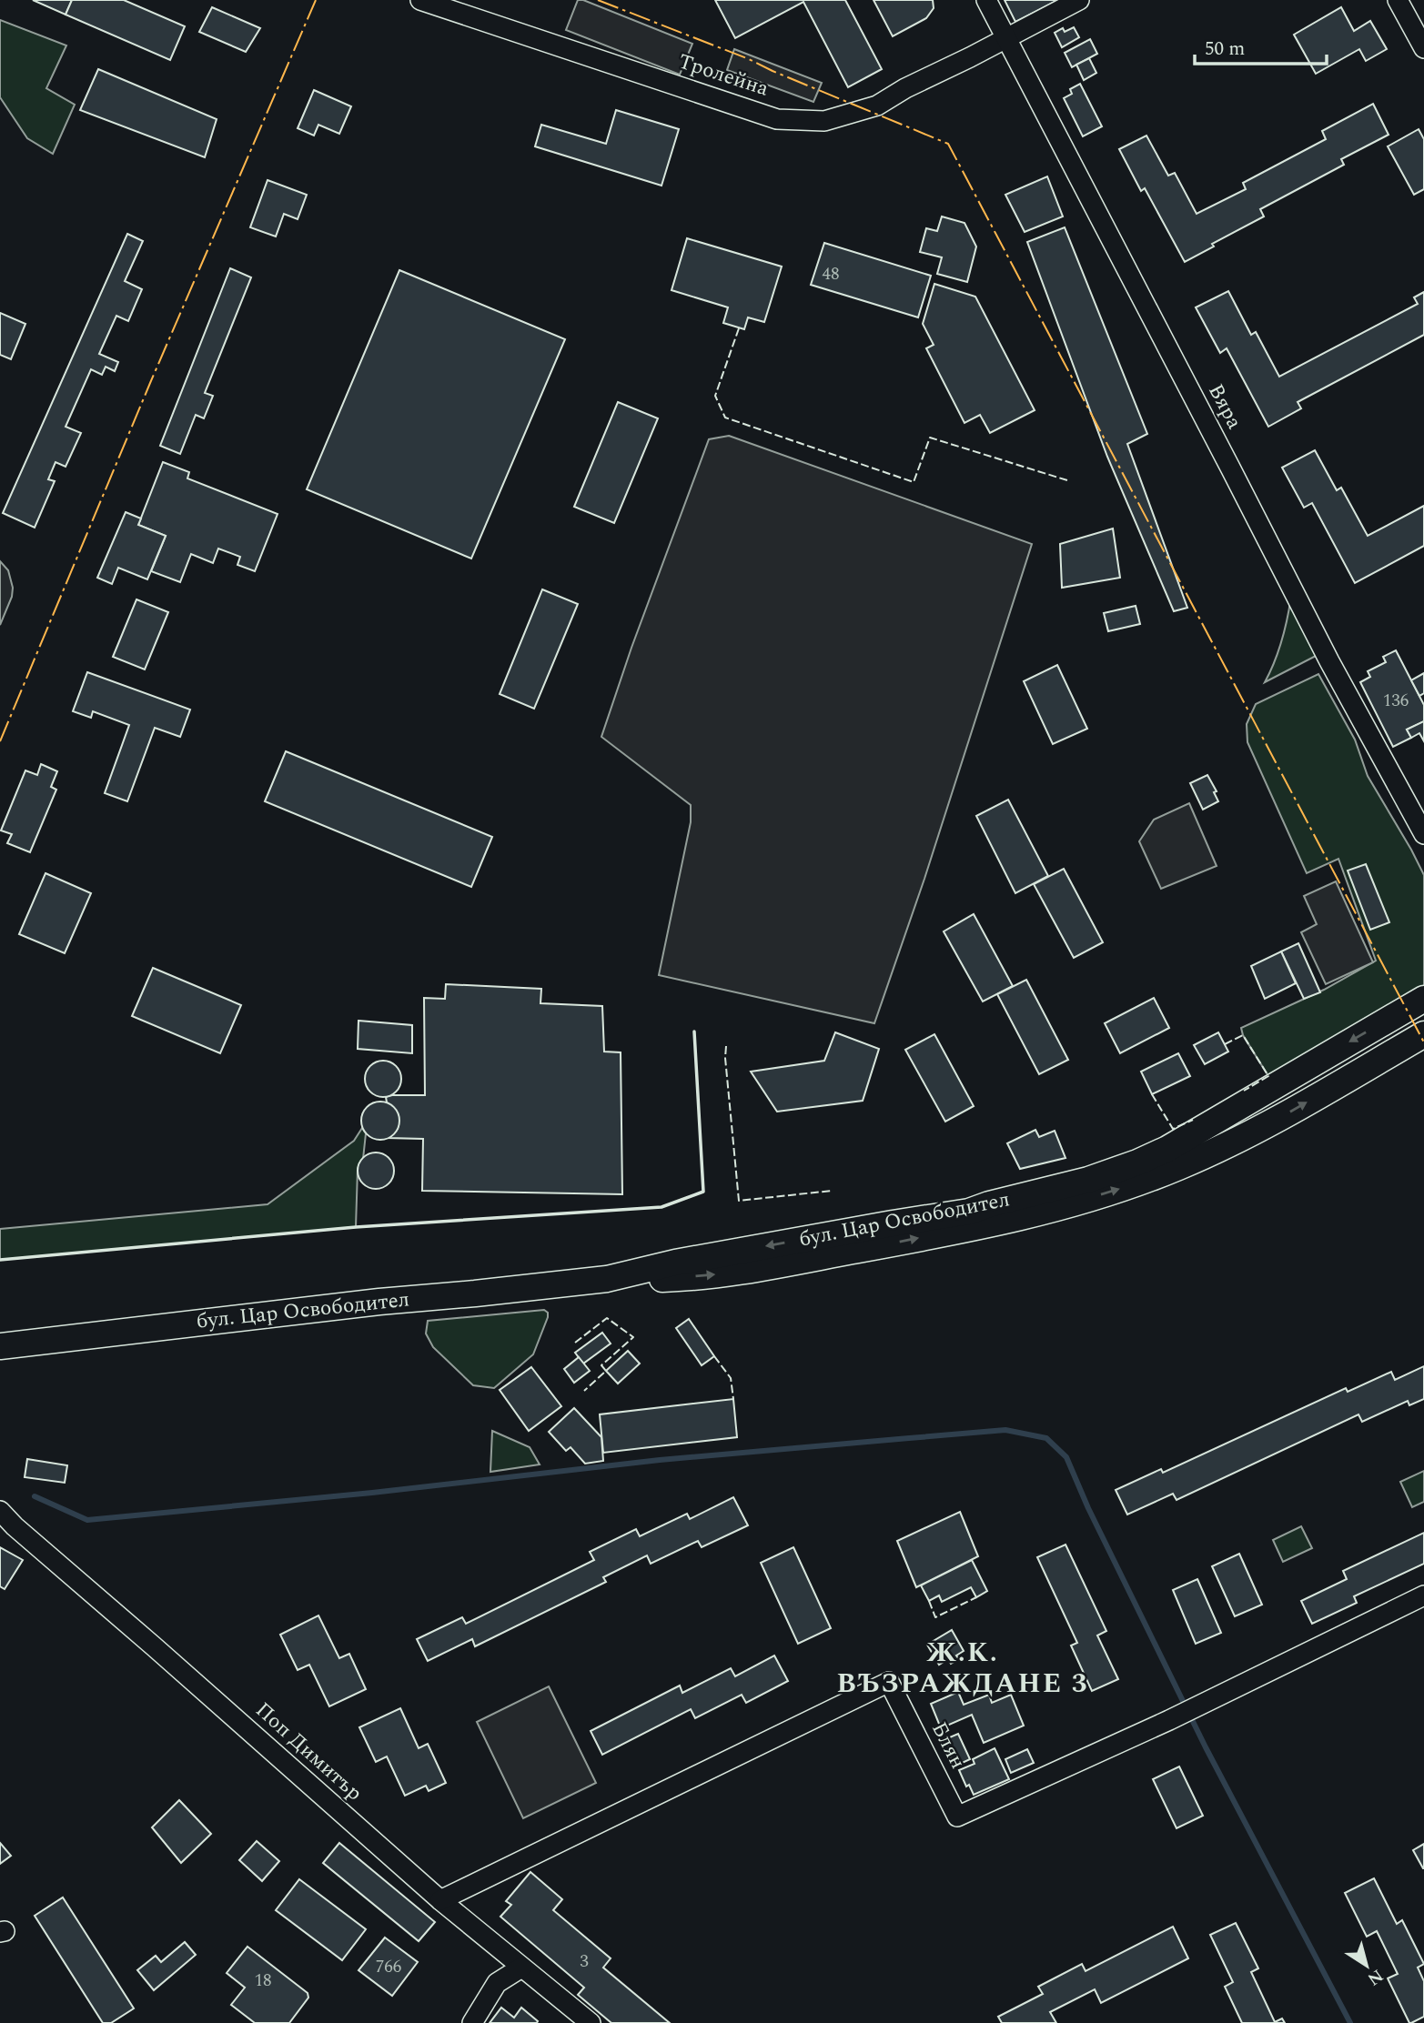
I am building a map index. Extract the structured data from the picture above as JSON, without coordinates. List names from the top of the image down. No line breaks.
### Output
{"streets":{"main road":["бул. Цар Освободител"],"street":["Тролейна","Вяра","Блян","Поп Димитър"]},"crossings":[["Тролейна","Вяра"],["Блян","Поп Димитър"]],"districts":["Ж.К. ВЪЗРАЖДАНЕ 3"],"house_numbers":["48","136","3","766","18"],"scale_bar":"50 m","north":"bottom right"}
